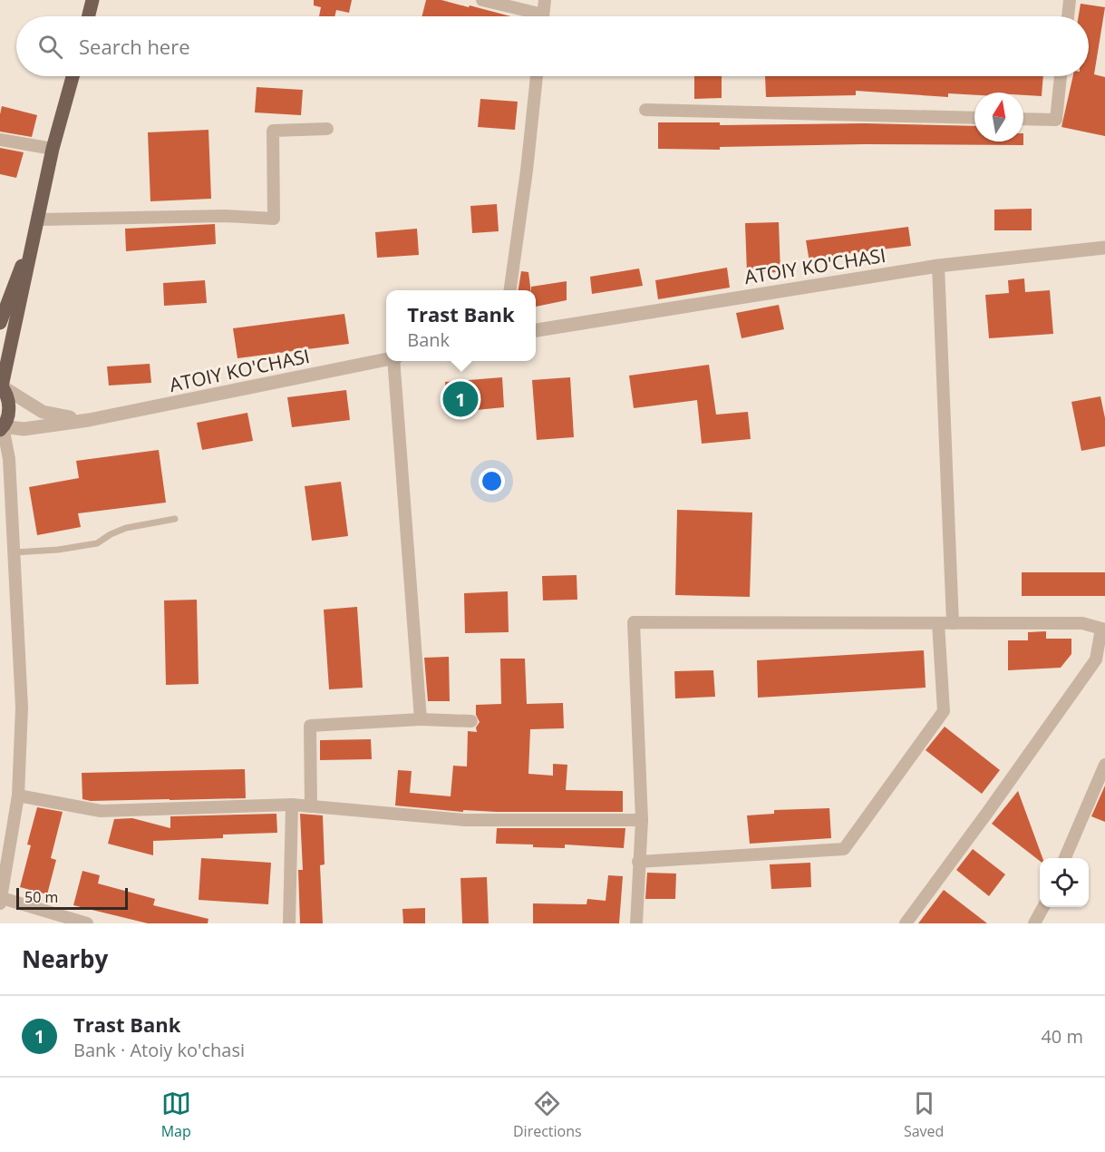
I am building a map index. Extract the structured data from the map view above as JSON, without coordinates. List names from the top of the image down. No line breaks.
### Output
{"streets":{"street":["ATOIY KO'CHASI"]},"scale_bar":"50 m","north":"top","page":{"search":"Search here","popup":["Trast Bank","Bank"],"pins":"1","scale":"50 m","heading":"Nearby","list":[{"mark":"1","name":"Trast Bank","note":"Bank · Atoiy ko'chasi","value":"40 m"}],"nav":["Map","Directions","Saved"]}}
